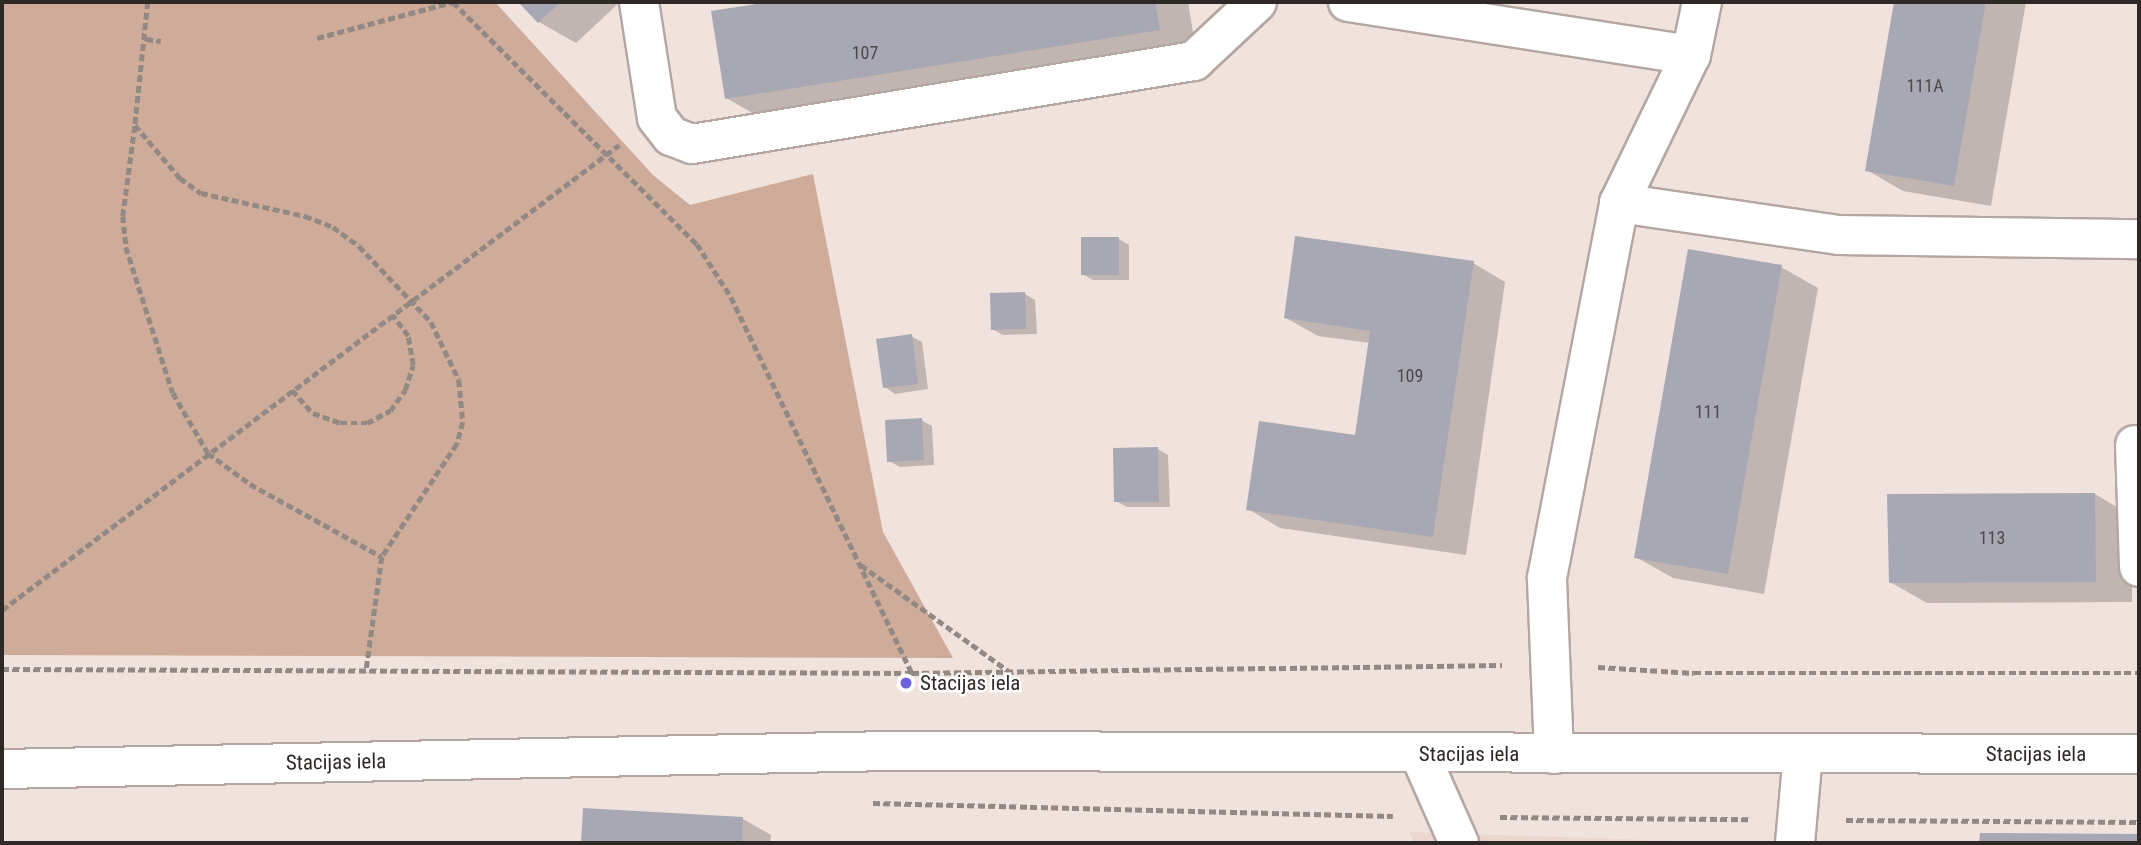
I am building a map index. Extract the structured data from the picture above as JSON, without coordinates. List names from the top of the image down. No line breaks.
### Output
{"streets":{"street":["Stacijas iela"]},"places":["Stacijas iela"],"house_numbers":["107","111A","109","111","113"]}
